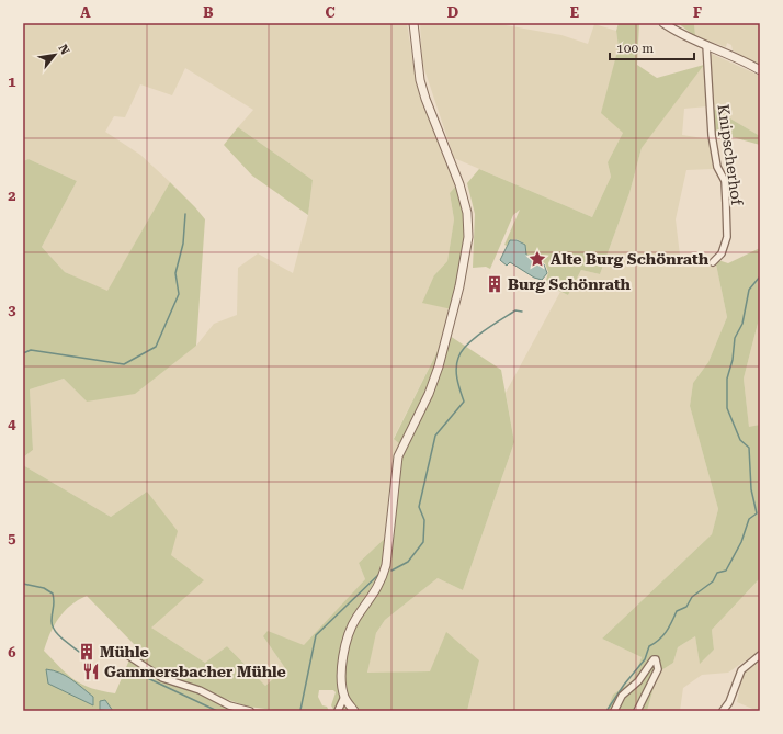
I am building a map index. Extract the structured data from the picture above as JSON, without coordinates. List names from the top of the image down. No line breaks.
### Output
{"streets":{"street":["Knipscherhof"]},"places":{"place":["Alte Burg Schönrath"],"building":["Burg Schönrath","Mühle"],"restaurant":["Gammersbacher Mühle"]},"scale_bar":"100 m","north":"top right","grid":{"columns":["A","B","C","D","E","F"],"rows":["1","2","3","4","5","6"]}}
